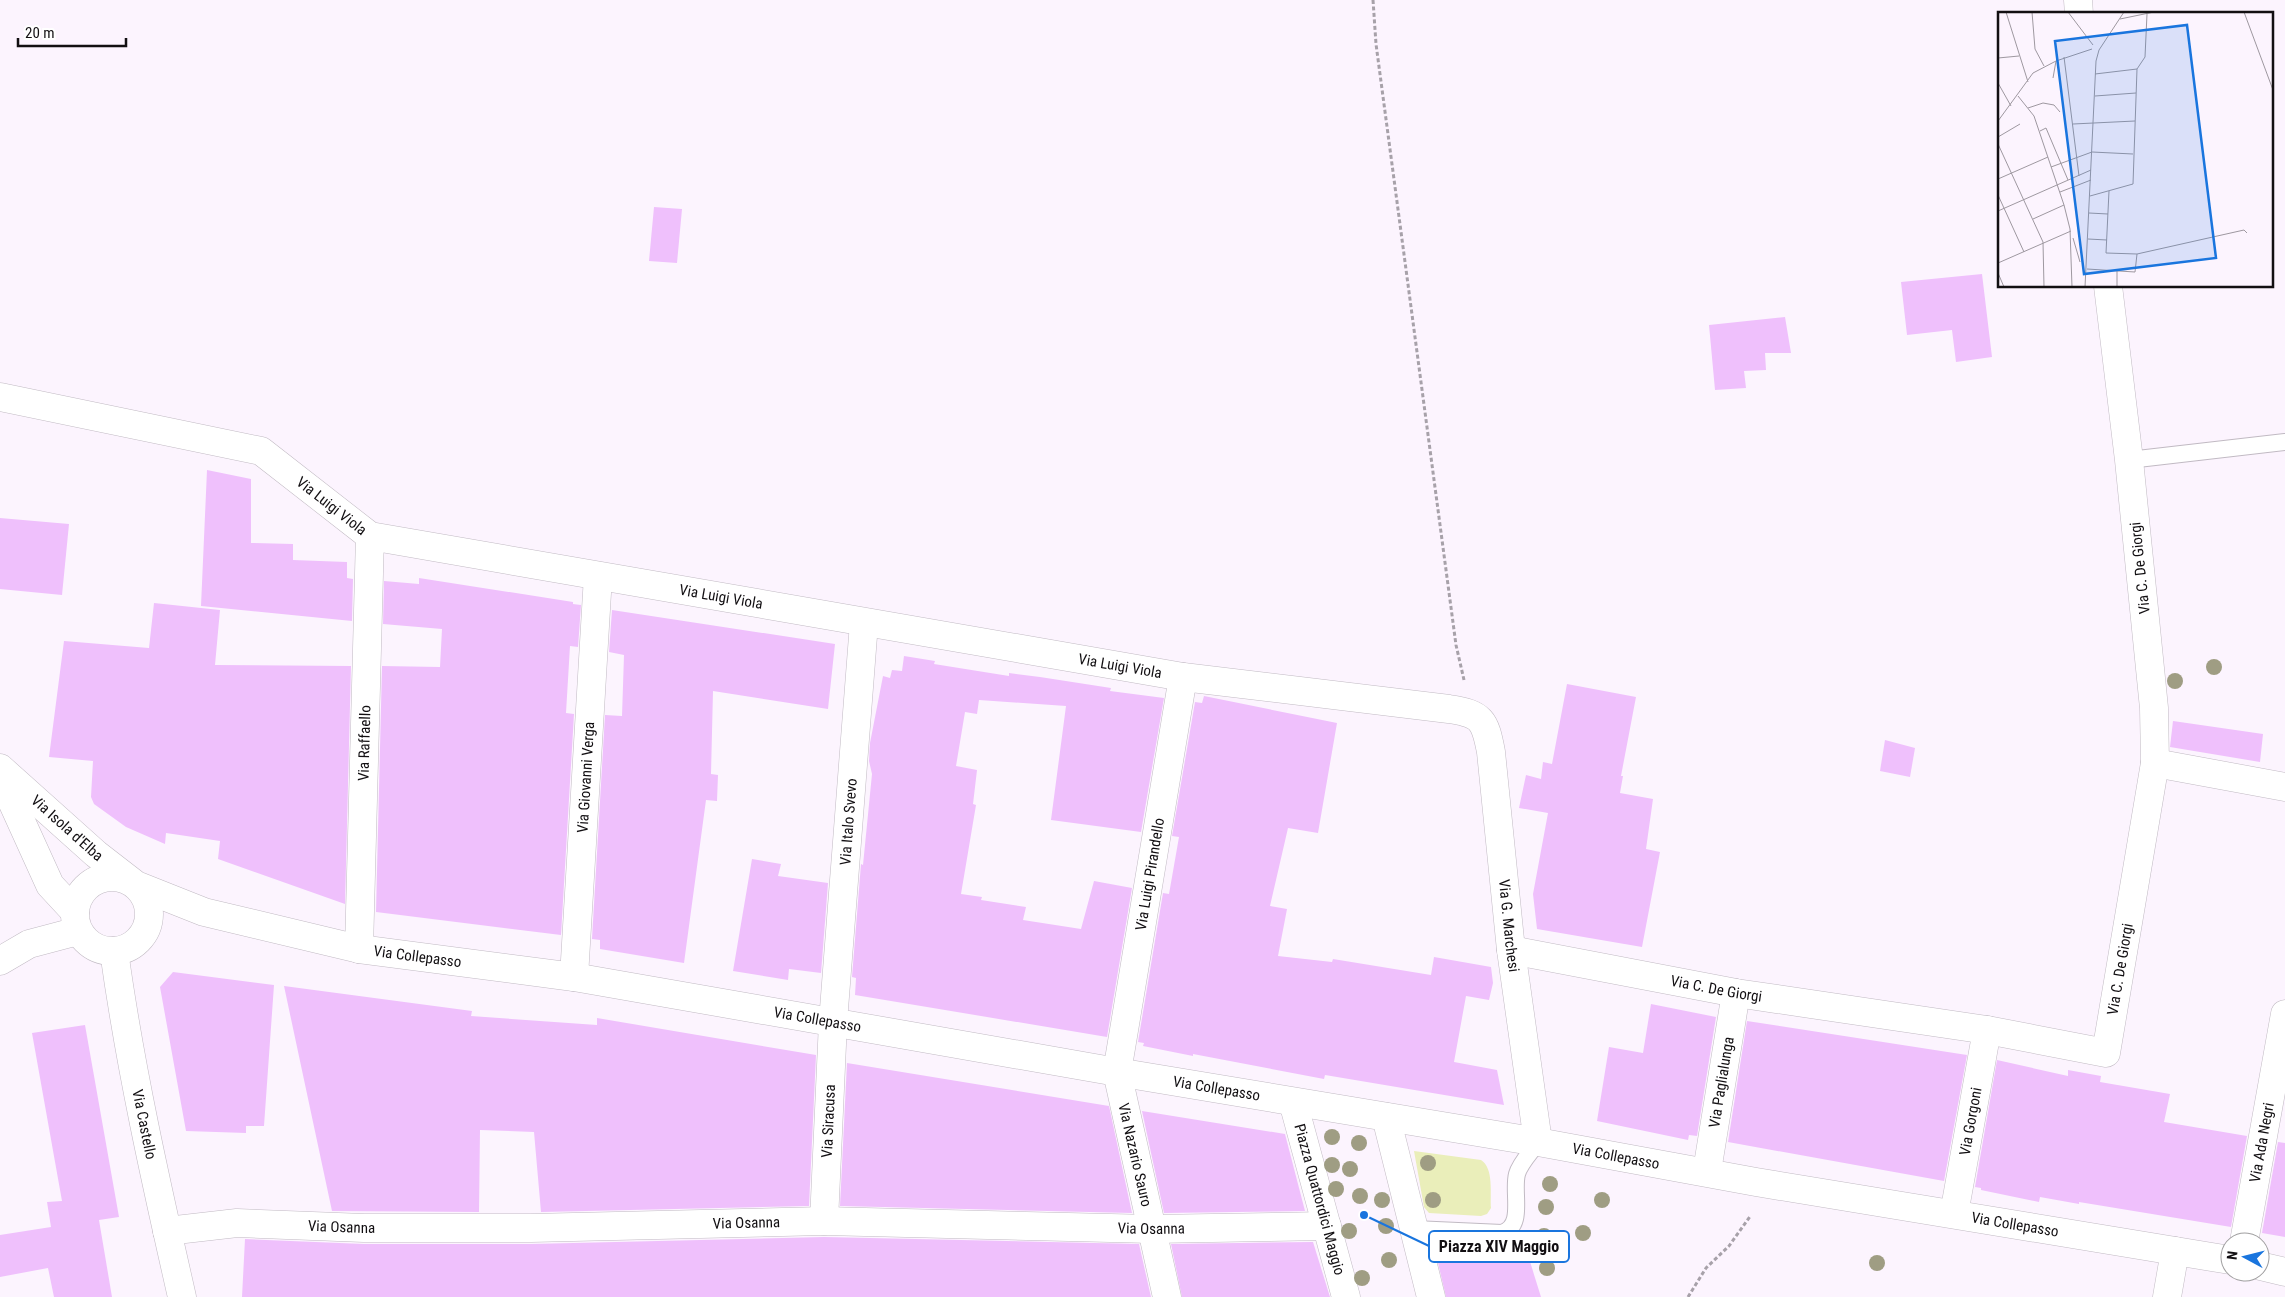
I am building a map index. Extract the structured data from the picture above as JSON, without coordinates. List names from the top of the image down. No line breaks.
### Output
{"streets":{"street":["Via Luigi Viola","Via C. De Giorgi","Via Raffaello","Via Giovanni Verga","Via Italo Svevo","Via Isola d'Elba","Via Luigi Pirandello","Via G. Marchesi","Via Collepasso","Via Paglialunga","Via Siracusa","Via Gorgoni","Via Castello","Via Ada Negri","Via Nazario Sauro","Piazza Quattordici Maggio","Via Osanna"]},"crossings":[["Via Luigi Viola","Via Raffaello"],["Via Luigi Viola","Via Giovanni Verga"],["Via Luigi Viola","Via Italo Svevo"],["Via Luigi Viola","Via Luigi Pirandello"],["Via Luigi Viola","Via G. Marchesi"],["Via C. De Giorgi","Via G. Marchesi"],["Via C. De Giorgi","Via Paglialunga"],["Via C. De Giorgi","Via Gorgoni"],["Via Raffaello","Via Collepasso"],["Via Giovanni Verga","Via Collepasso"],["Via Italo Svevo","Via Collepasso"],["Via Italo Svevo","Via Siracusa"],["Via Isola d'Elba","Via Collepasso"],["Via Isola d'Elba","Via Castello"],["Via Luigi Pirandello","Via Collepasso"],["Via Luigi Pirandello","Via Nazario Sauro"],["Via G. Marchesi","Via Collepasso"],["Via Collepasso","Via Paglialunga"],["Via Collepasso","Via Siracusa"],["Via Collepasso","Via Gorgoni"],["Via Collepasso","Via Castello"],["Via Collepasso","Via Nazario Sauro"],["Via Collepasso","Piazza Quattordici Maggio"],["Via Siracusa","Via Osanna"],["Via Castello","Via Osanna"],["Via Nazario Sauro","Via Osanna"],["Piazza Quattordici Maggio","Via Osanna"]],"places":["Piazza XIV Maggio"],"scale_bar":"20 m","north":"left"}
